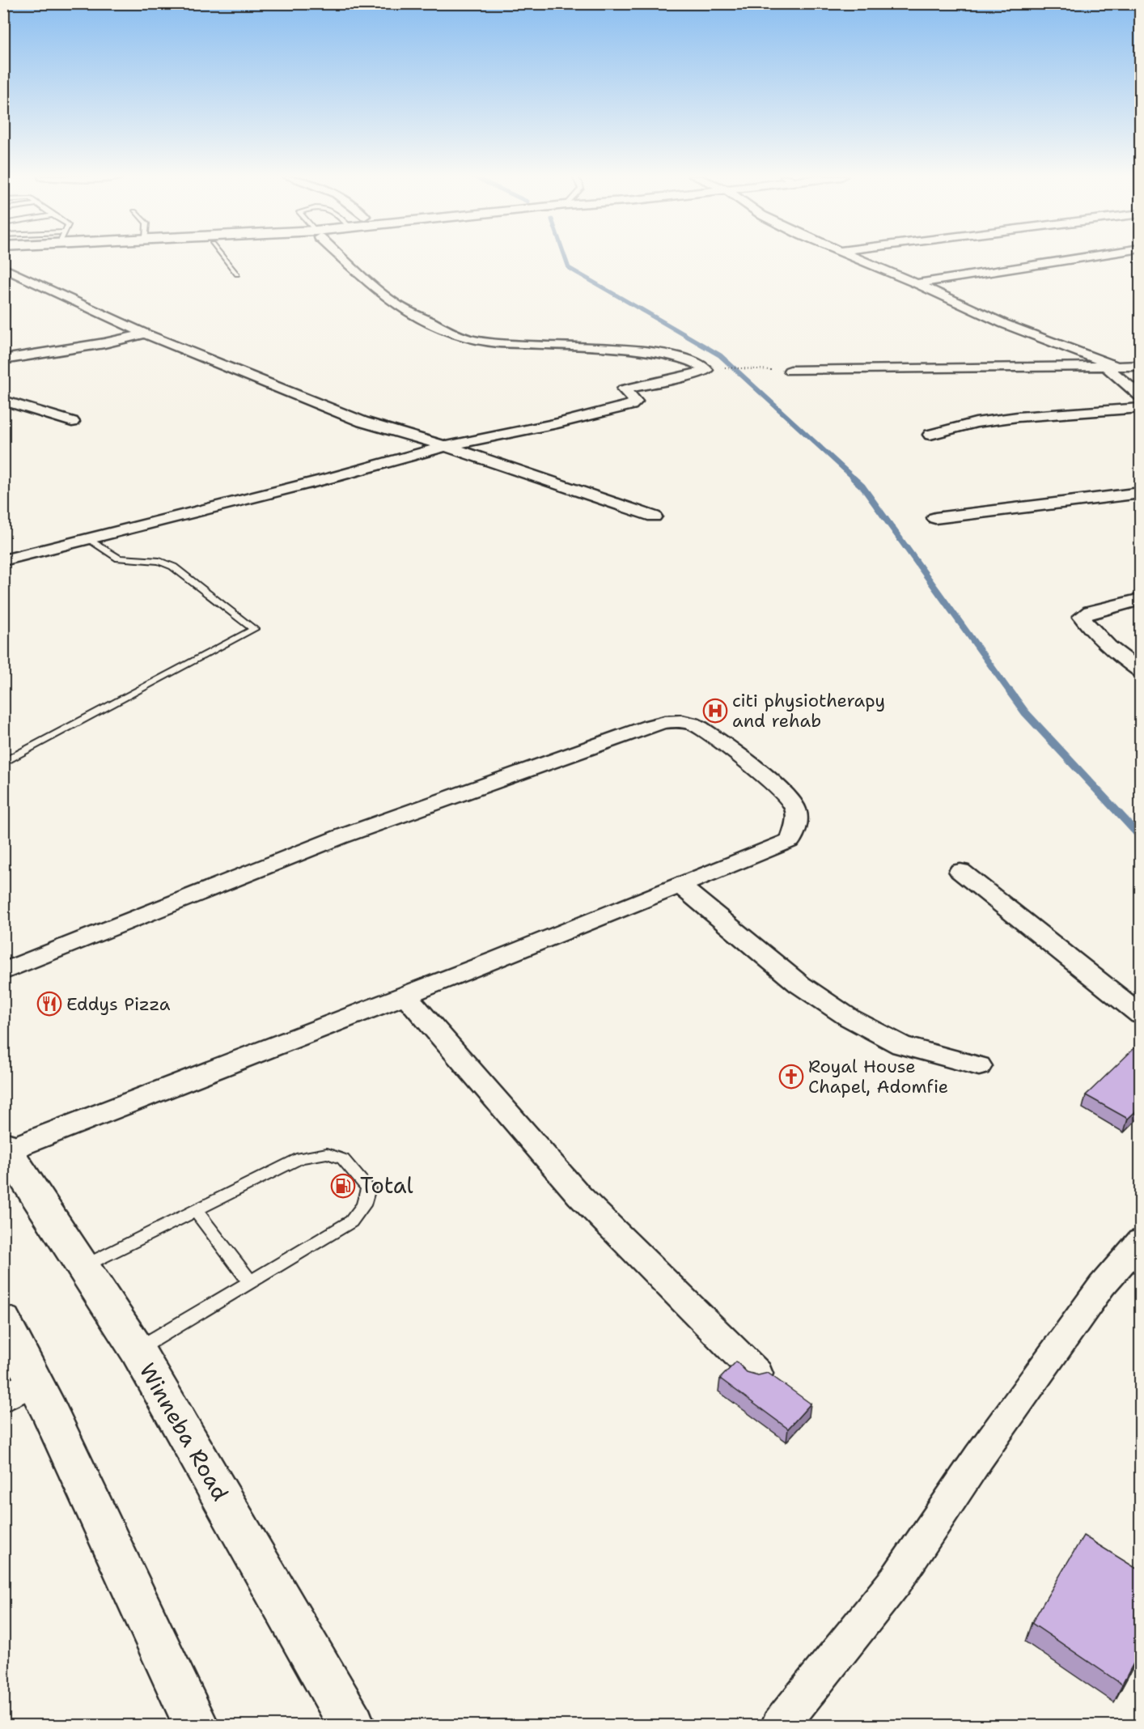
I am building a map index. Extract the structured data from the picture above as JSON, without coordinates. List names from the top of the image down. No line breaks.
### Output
{"streets":{"main road":["Winneba Road"]},"places":{"hospital":["citi physiotherapy and rehab"],"restaurant":["Eddys Pizza"],"church":["Royal House Chapel, Adomfie"],"fuel station":["Total"]}}
